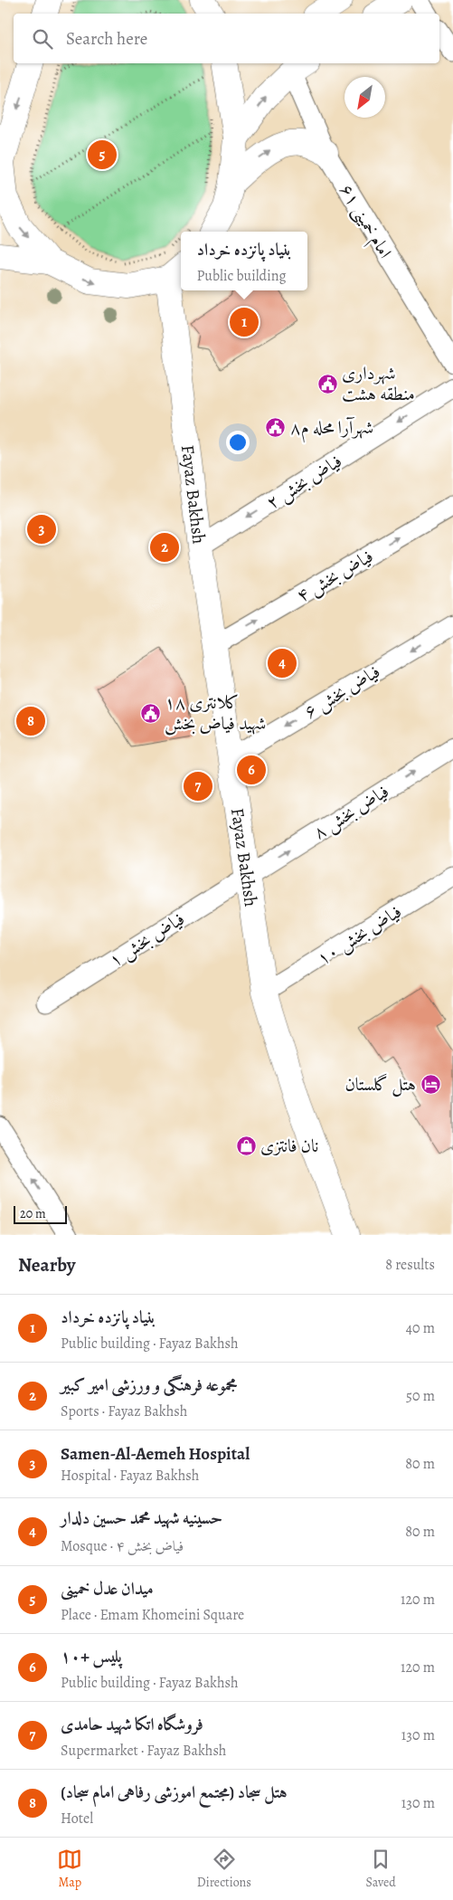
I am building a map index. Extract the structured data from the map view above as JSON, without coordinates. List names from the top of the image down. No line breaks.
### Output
{"streets":{"street":["امام خمینی ۶۱","فیاض بخش ۲","Fayaz Bakhsh","فیاض بخش ۴","فیاض بخش ۶","فیاض بخش ۸","فیاض بخش ۱۰","فیاض بخش ۱"]},"crossings":[["فیاض بخش ۲","Fayaz Bakhsh"],["Fayaz Bakhsh","فیاض بخش ۴"],["Fayaz Bakhsh","فیاض بخش ۶"],["Fayaz Bakhsh","فیاض بخش ۸"],["Fayaz Bakhsh","فیاض بخش ۱۰"],["Fayaz Bakhsh","فیاض بخش ۱"],["فیاض بخش ۸","فیاض بخش ۱"]],"one_way":["فیاض بخش ۲","فیاض بخش ۴","فیاض بخش ۶","فیاض بخش ۸"],"places":{"public building":["شهرداری منطقه هشت","شهرآرا محله م۸","کلانتری ۱۸ شهید فیاض بخش"],"hotel":["هتل گلستان"],"shop":["نان فانتزی"]},"scale_bar":"20 m","north":"bottom left","page":{"search":"Search here","pins":["5","1","3","2","4","8","6","7"],"popup":["بنیاد پانزده خرداد","Public building"],"scale":"20 m","heading":["Nearby","8 results"],"list":[{"mark":"1","name":"بنیاد پانزده خرداد","note":"Public building · Fayaz Bakhsh","value":"40 m"},{"mark":"2","name":"مجموعه فرهنگی و ورزشی امیر کبیر","note":"Sports · Fayaz Bakhsh","value":"50 m"},{"mark":"3","name":"Samen-Al-Aemeh Hospital","note":"Hospital · Fayaz Bakhsh","value":"80 m"},{"mark":"4","name":"حسینیه شهید محمد حسین دلدار","note":"Mosque · فیاض بخش ۴","value":"80 m"},{"mark":"5","name":"میدان عدل خمینی","note":"Place · Emam Khomeini Square","value":"120 m"},{"mark":"6","name":"پلیس +۱۰","note":"Public building · Fayaz Bakhsh","value":"120 m"},{"mark":"7","name":"فروشگاه اتکا شهید حامدی","note":"Supermarket · Fayaz Bakhsh","value":"130 m"},{"mark":"8","name":"هتل سجاد (مجتمع اموزشی رفاهی امام سجاد)","note":"Hotel","value":"130 m"}],"nav":["Map","Directions","Saved"]}}
